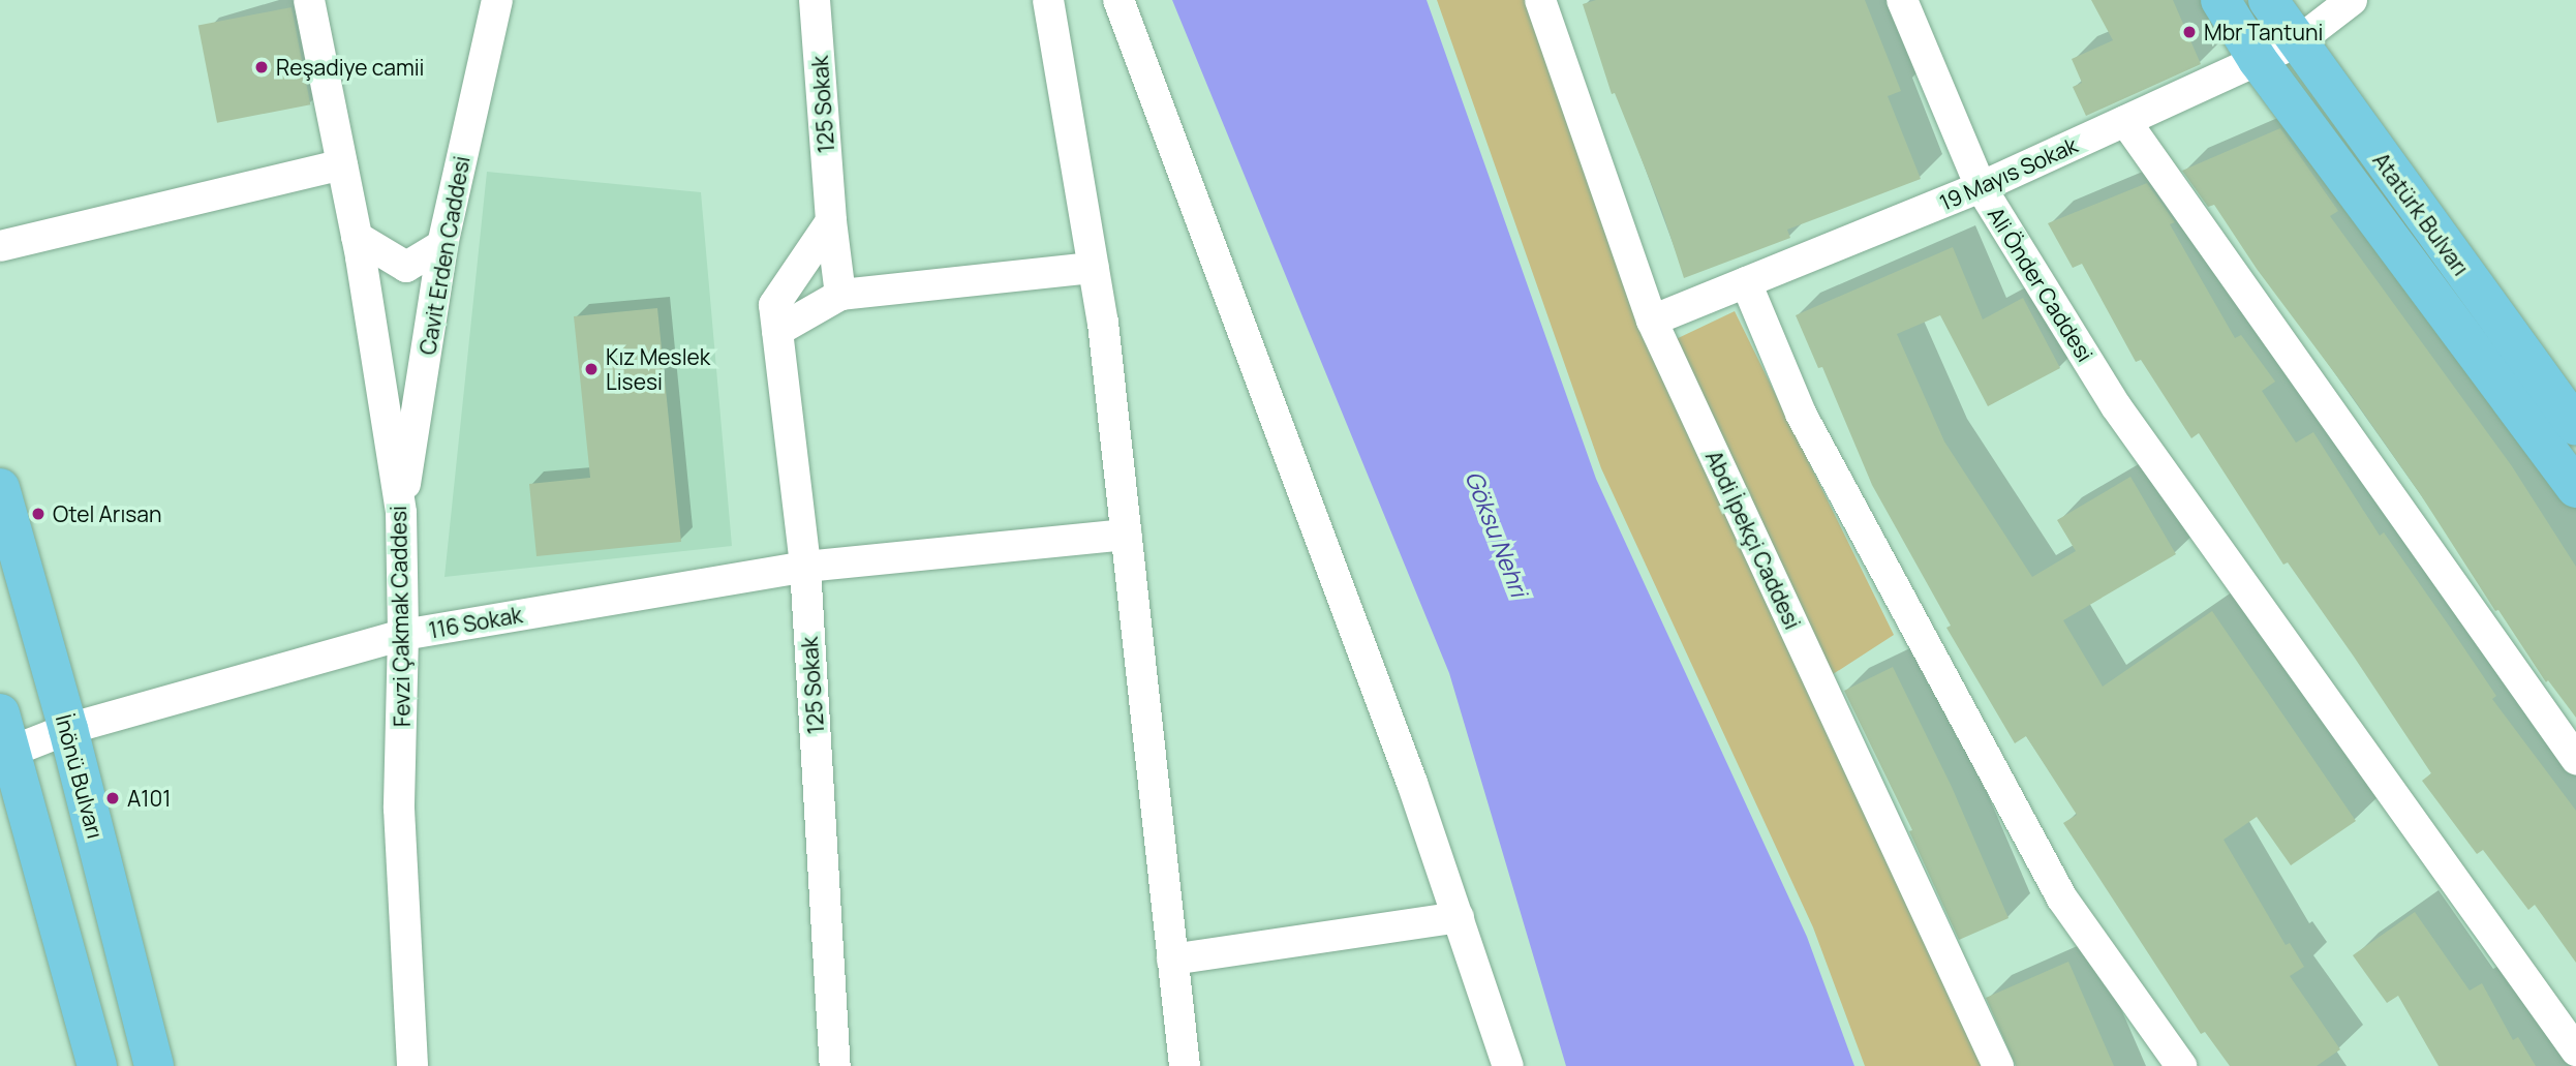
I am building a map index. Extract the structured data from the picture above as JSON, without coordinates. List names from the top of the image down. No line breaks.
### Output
{"streets":{"main road":["Atatürk Bulvarı","İnönü Bulvarı"],"street":["125 Sokak","19 Mayıs Sokak","Cavit Erden Caddesi","Ali Önder Caddesi","Abdi İpekçi Caddesi","Fevzi Çakmak Caddesi","116 Sokak"]},"crossings":[["125 Sokak","116 Sokak"],["19 Mayıs Sokak","Atatürk Bulvarı"],["19 Mayıs Sokak","Ali Önder Caddesi"],["19 Mayıs Sokak","Abdi İpekçi Caddesi"],["Cavit Erden Caddesi","Fevzi Çakmak Caddesi"],["Fevzi Çakmak Caddesi","116 Sokak"],["116 Sokak","İnönü Bulvarı"]],"water":["Göksu Nehri"],"places":["Mbr Tantuni","Reşadiye camii","Kız Meslek Lisesi","Otel Arısan","A101"]}
